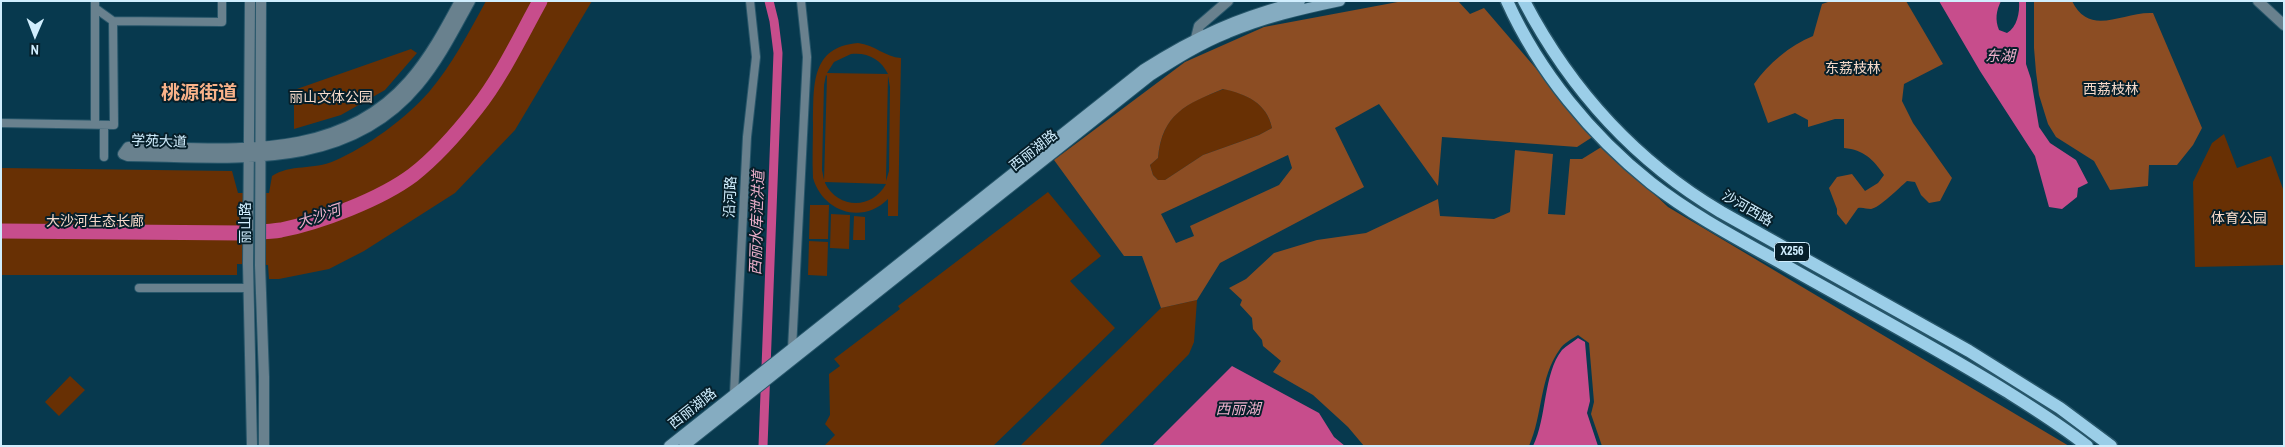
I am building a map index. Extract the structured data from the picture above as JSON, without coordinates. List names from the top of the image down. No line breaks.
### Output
{"streets":{"main road":["西丽湖路","沙河西路","X256"],"street":["学苑大道","沿河路","丽山路"]},"crossings":[["学苑大道","丽山路"],["西丽湖路","沿河路"]],"districts":["桃源街道"],"water":["东湖","大沙河","西丽水库泄洪道","西丽湖"],"parks":["东荔枝林","西荔枝林","丽山文体公园","体育公园","大沙河生态长廊"],"north":"bottom"}
